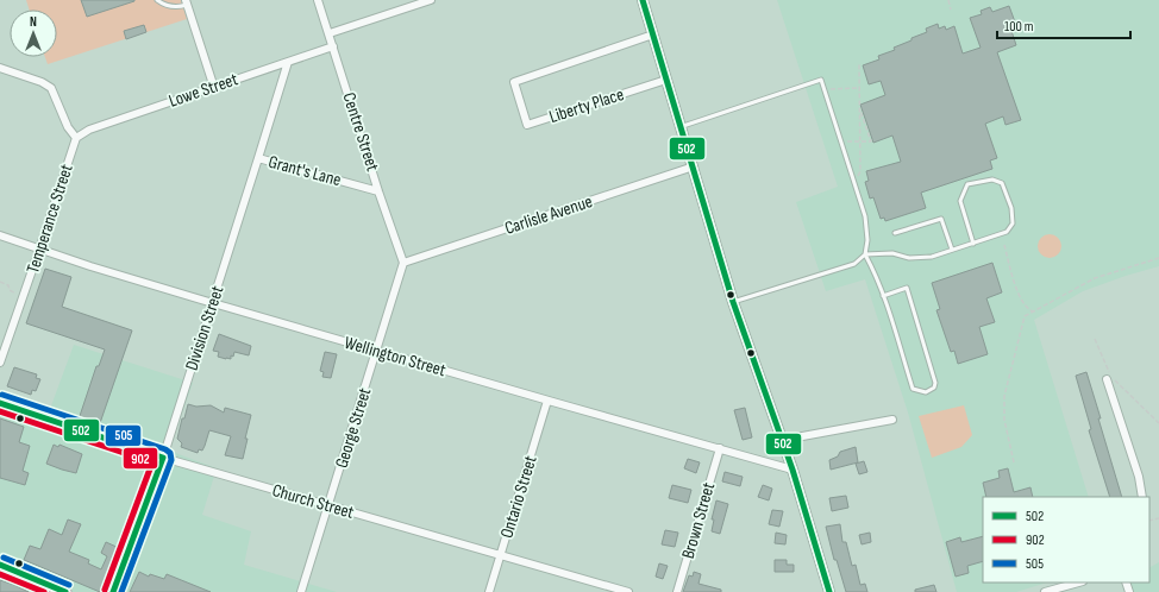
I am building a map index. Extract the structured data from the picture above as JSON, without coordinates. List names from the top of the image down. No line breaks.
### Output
{"streets":{"street":["Lowe Street","Liberty Place","Centre Street","Grant's Lane","Carlisle Avenue","Temperance Street","Division Street","Wellington Street","George Street","Ontario Street","Church Street","Brown Street"]},"crossings":[["Lowe Street","Centre Street"],["Lowe Street","Temperance Street"],["Lowe Street","Division Street"],["Centre Street","Grant's Lane"],["Centre Street","Carlisle Avenue"],["Centre Street","George Street"],["Grant's Lane","Division Street"],["Carlisle Avenue","George Street"],["Temperance Street","Wellington Street"],["Division Street","Wellington Street"],["Division Street","Church Street"],["Wellington Street","George Street"],["Wellington Street","Ontario Street"],["Wellington Street","Brown Street"],["George Street","Church Street"],["Ontario Street","Church Street"]],"lines":["transit line 502","transit line 505","transit line 902"],"legend":["502","902","505"],"scale_bar":"100 m","north":"top"}
